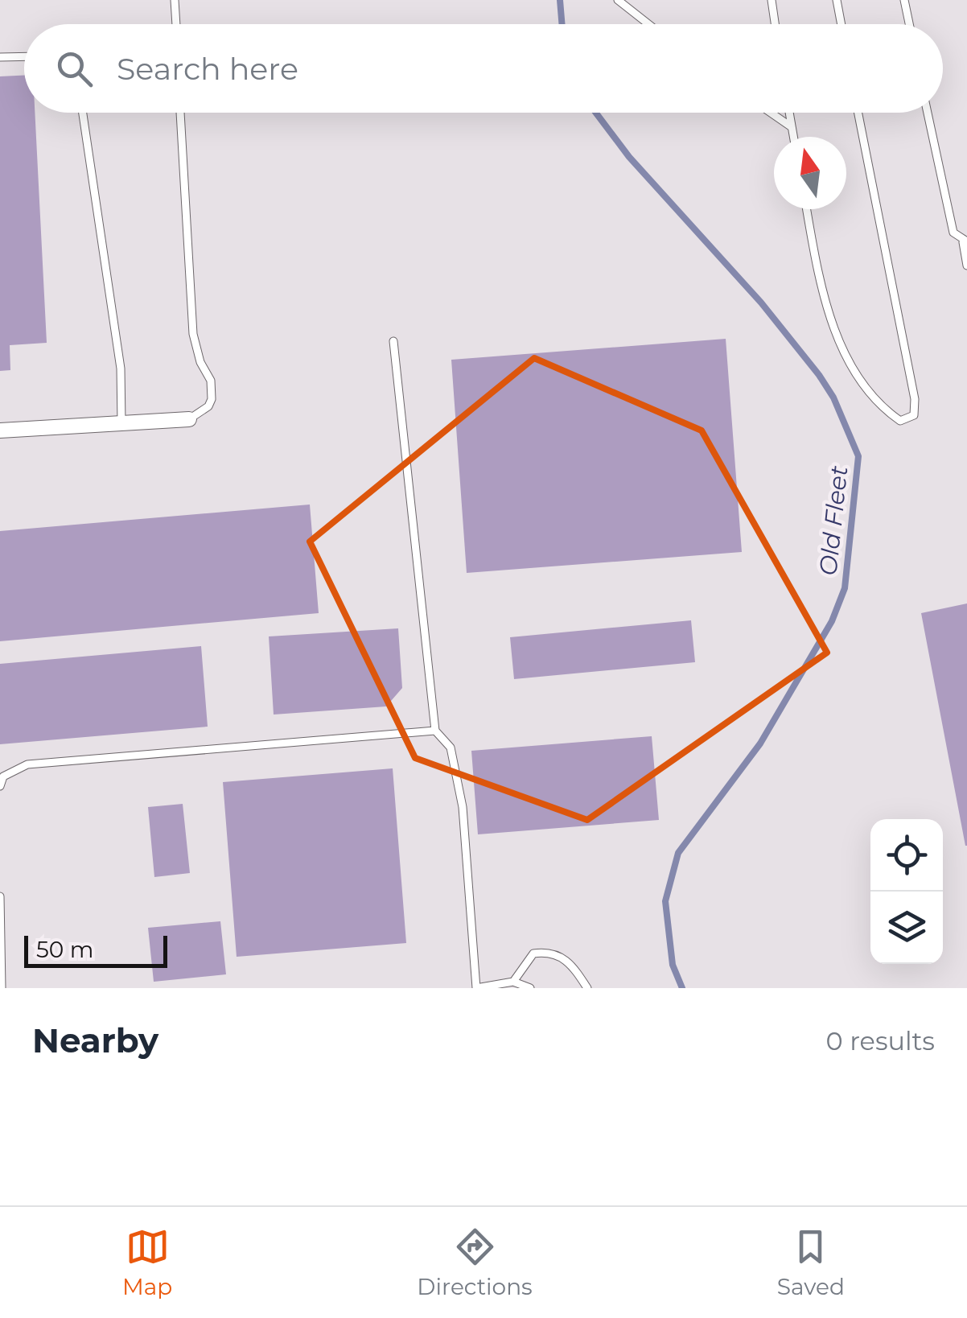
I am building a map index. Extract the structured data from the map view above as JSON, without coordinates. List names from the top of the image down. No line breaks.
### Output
{"water":["Old Fleet"],"scale_bar":"50 m","north":"top","page":{"search":"Search here","scale":"50 m","heading":["Nearby","0 results"],"nav":["Map","Directions","Saved"]}}
